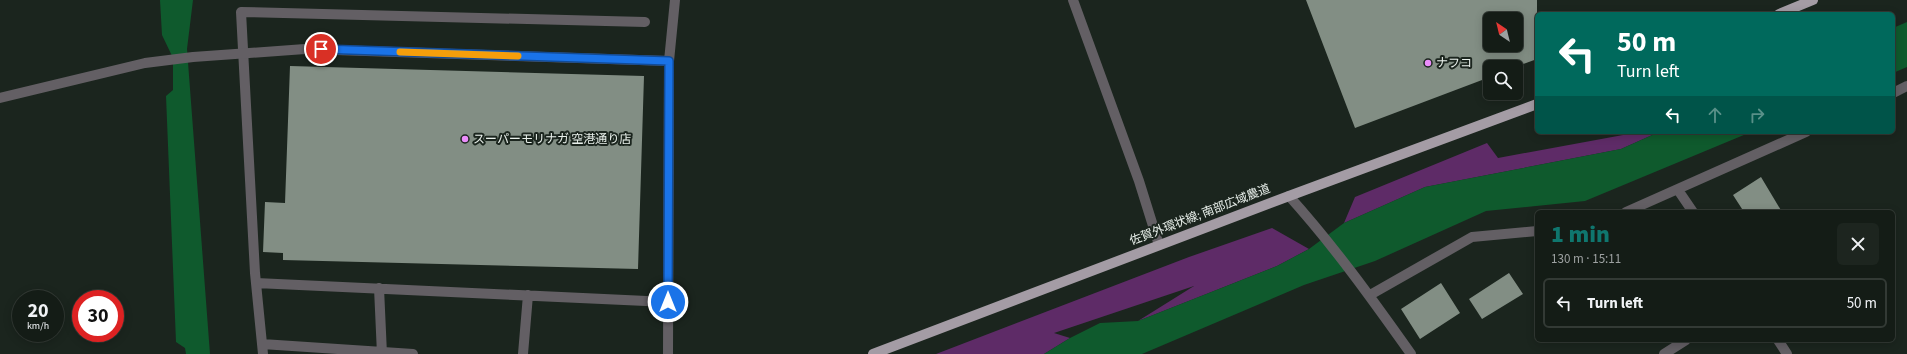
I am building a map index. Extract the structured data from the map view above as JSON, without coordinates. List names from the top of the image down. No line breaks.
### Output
{"streets":{"main road":["佐賀外環状線; 南部広域農道"]},"places":["ナフコ","スーパーモリナガ 空港通り店"],"north":"top left","page":{"turn":["50 m","Turn left"],"heading":["1 min","130 m · 15:11"],"list":[{"name":"Turn left","value":"50 m"}],"speed":"20 km/h","limit":"30"}}
